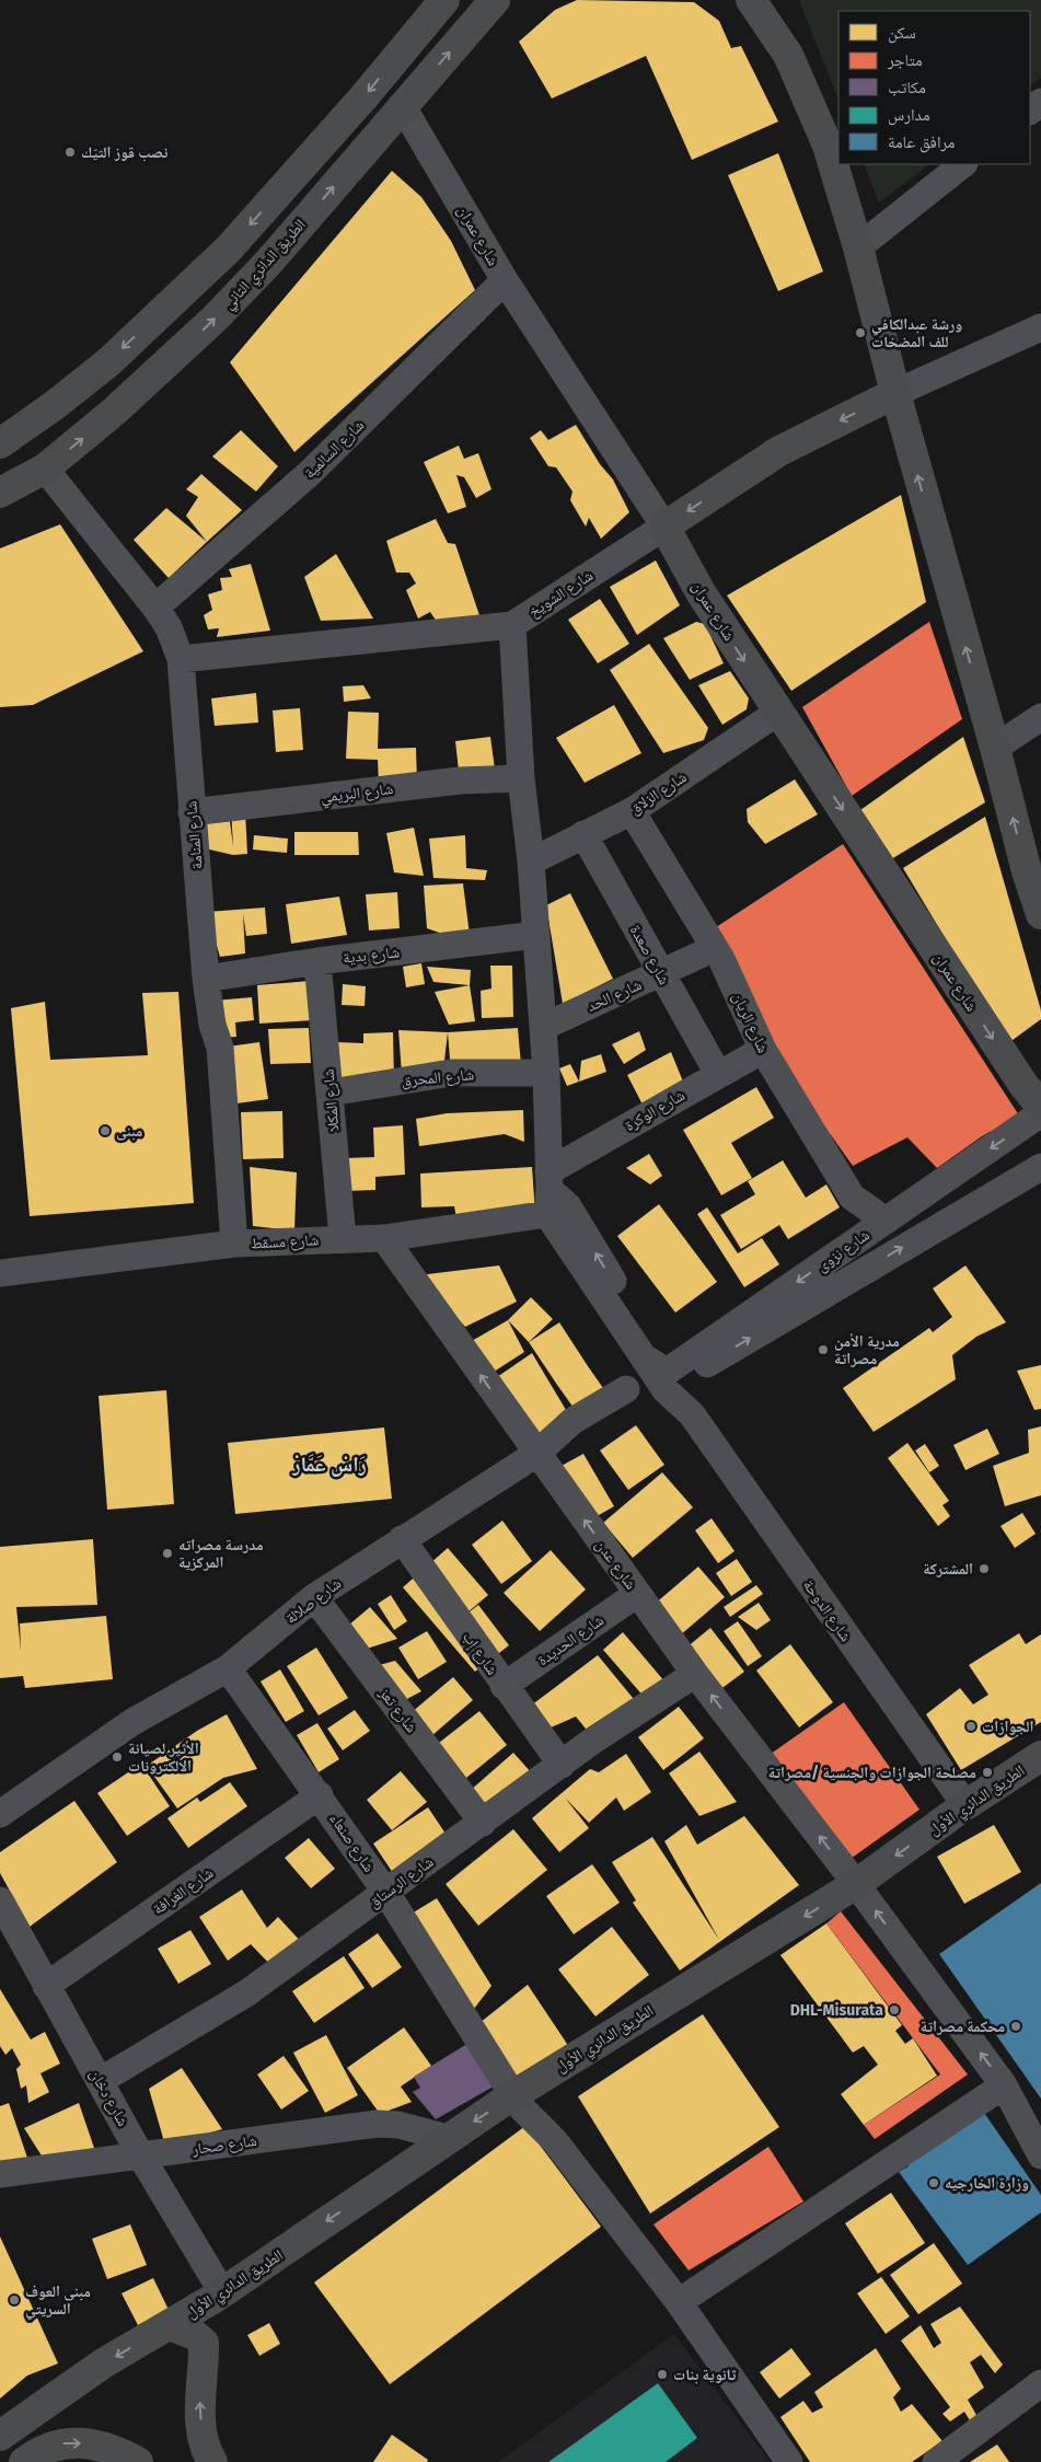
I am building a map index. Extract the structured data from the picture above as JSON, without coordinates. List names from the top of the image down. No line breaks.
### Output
{"streets":{"main road":["شارع عمران","الطريق الدائري الثاني","شارع الشويخ","الطريق الدائري الأول"],"street":["شارع السالمية","شارع البريمي","شارع الزلاق","شارع المنامة","شارع بدية","شارع صعدة","شارع الحد","شارع الريان","شارع المحرق","شارع المكلا","شارع الوكرة","شارع مسقط","شارع نزوى","شارع عدن","شارع صلالة","شارع الدوحة","شارع الحديدة","شارع إب","شارع تعز","شارع صنعاء","شارع الرستاق","شارع الغرافة","شارع دخان","شارع صحار"]},"crossings":[["شارع عمران","الطريق الدائري الثاني"],["شارع عمران","شارع السالمية"],["شارع عمران","شارع الشويخ"],["شارع عمران","شارع الزلاق"],["الطريق الدائري الثاني","شارع المنامة"],["شارع السالمية","شارع المنامة"],["شارع الشويخ","شارع المنامة"],["شارع البريمي","شارع المنامة"],["شارع الزلاق","شارع صعدة"],["شارع الزلاق","شارع الريان"],["شارع المنامة","شارع بدية"],["شارع المنامة","شارع مسقط"],["شارع بدية","شارع المكلا"],["شارع صعدة","شارع الحد"],["شارع صعدة","شارع الوكرة"],["شارع الحد","شارع الريان"],["شارع الريان","شارع الوكرة"],["شارع الريان","شارع نزوى"],["شارع المحرق","شارع المكلا"],["شارع المكلا","شارع مسقط"],["شارع الوكرة","شارع مسقط"],["شارع مسقط","شارع عدن"],["شارع نزوى","شارع الدوحة"],["شارع عدن","شارع صلالة"],["شارع عدن","شارع الحديدة"],["شارع عدن","الطريق الدائري الأول"],["شارع عدن","شارع الرستاق"],["شارع صلالة","شارع إب"],["شارع صلالة","شارع تعز"],["شارع صلالة","شارع صنعاء"],["شارع الدوحة","الطريق الدائري الأول"],["شارع الحديدة","شارع إب"],["شارع إب","شارع الرستاق"],["شارع تعز","شارع الرستاق"],["الطريق الدائري الأول","شارع صنعاء"],["الطريق الدائري الأول","شارع دخان"],["الطريق الدائري الأول","شارع صحار"],["شارع صنعاء","شارع الرستاق"],["شارع صنعاء","شارع الغرافة"],["شارع الرستاق","شارع دخان"],["شارع الغرافة","شارع دخان"],["شارع دخان","شارع صحار"]],"one_way":["شارع عمران","الطريق الدائري الأول"],"districts":["رَاسْ عَمَّارْ"],"places":["نصب قوز التيّك","ورشة عبدالكافي للف المضخات","مبنى","مدرية الأمن مصراتة","مدرسة مصراته المركزية","المشتركة","الجوازات","الأثير لصيانة الالكترونات","مصلحة الجوازات والجنسية /مصراتة","DHL-Misurata","محكمة مصراتة","وزارة الخارجيه","مبنى العوف السريتي","ثانوية بنات"],"legend":["سكن","متاجر","مكاتب","مدارس","مرافق عامة"]}
